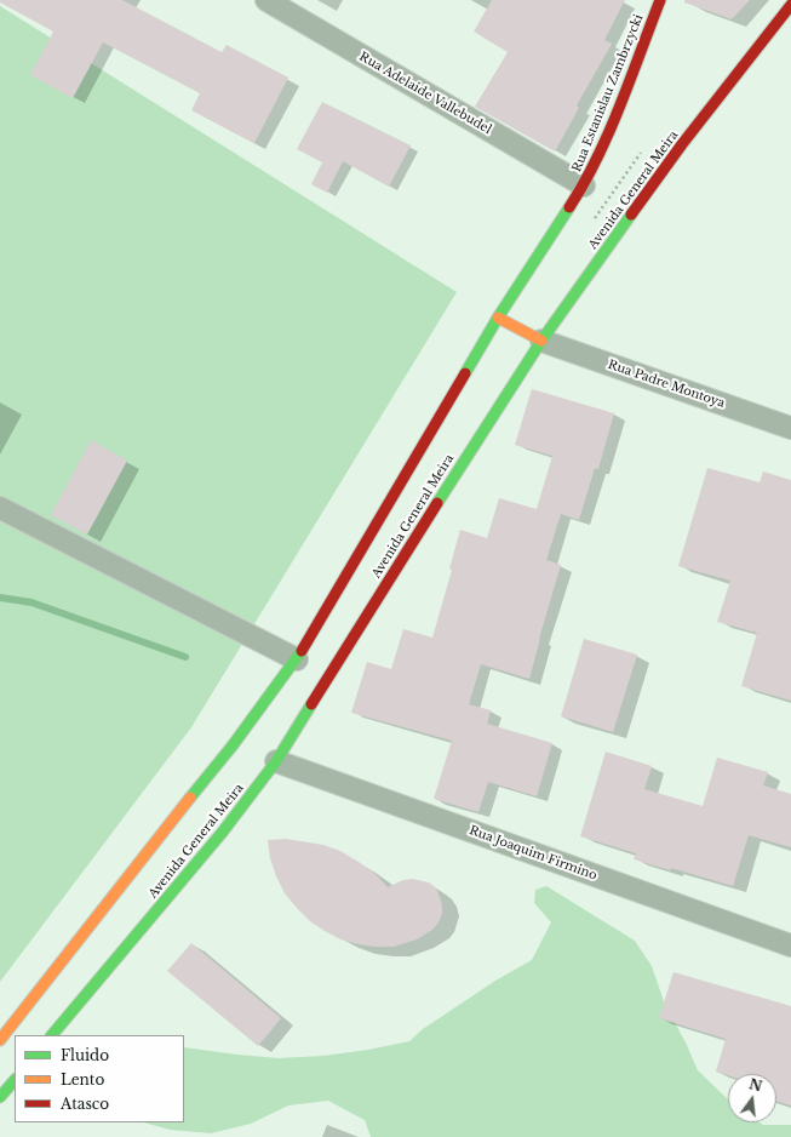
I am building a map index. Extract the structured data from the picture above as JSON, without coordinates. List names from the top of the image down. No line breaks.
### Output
{"streets":{"main road":["Rua Estanislau Zambrzycki","Avenida General Meira"],"street":["Rua Adelaide Vallebudel","Rua Padre Montoya","Rua Joaquim Firmino"]},"crossings":[["Rua Adelaide Vallebudel","Rua Estanislau Zambrzycki"],["Avenida General Meira","Rua Padre Montoya"],["Avenida General Meira","Rua Joaquim Firmino"]],"legend":["Fluido","Lento","Atasco"],"north":"top"}
